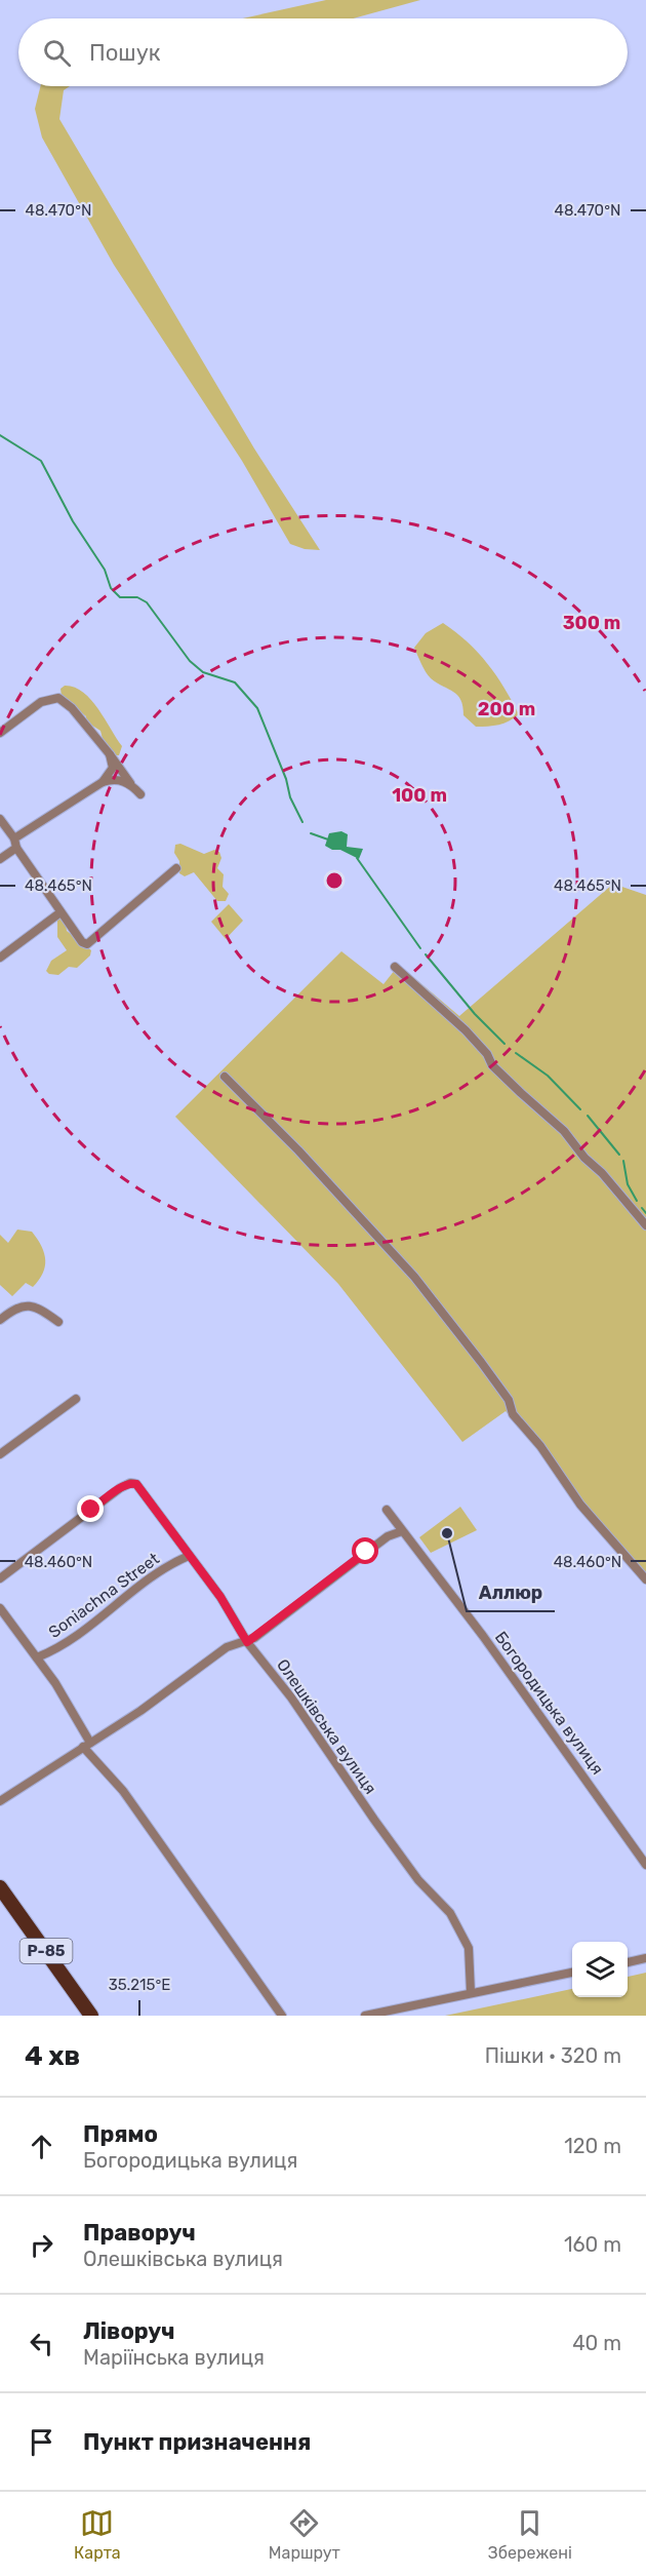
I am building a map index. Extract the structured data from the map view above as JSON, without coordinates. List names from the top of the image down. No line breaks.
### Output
{"streets":{"main road":["Р-85"],"street":["Soniachna Street","Богородицька вулиця","Олешківська вулиця"]},"crossings":[["Soniachna Street","Олешківська вулиця"]],"places":["Аллюр"],"page":{"search":"Пошук","heading":["4 хв","Пішки · 320 m"],"list":[["Прямо","Богородицька вулиця","120 m"],["Праворуч","Олешківська вулиця","160 m"],["Ліворуч","Маріїнська вулиця","40 m"],"Пункт призначення"],"nav":["Карта","Маршрут","Збережені"]},"coordinates":["48.470°N","48.465°N","48.460°N","35.215°E"],"rings":["300 m","200 m","100 m"]}
